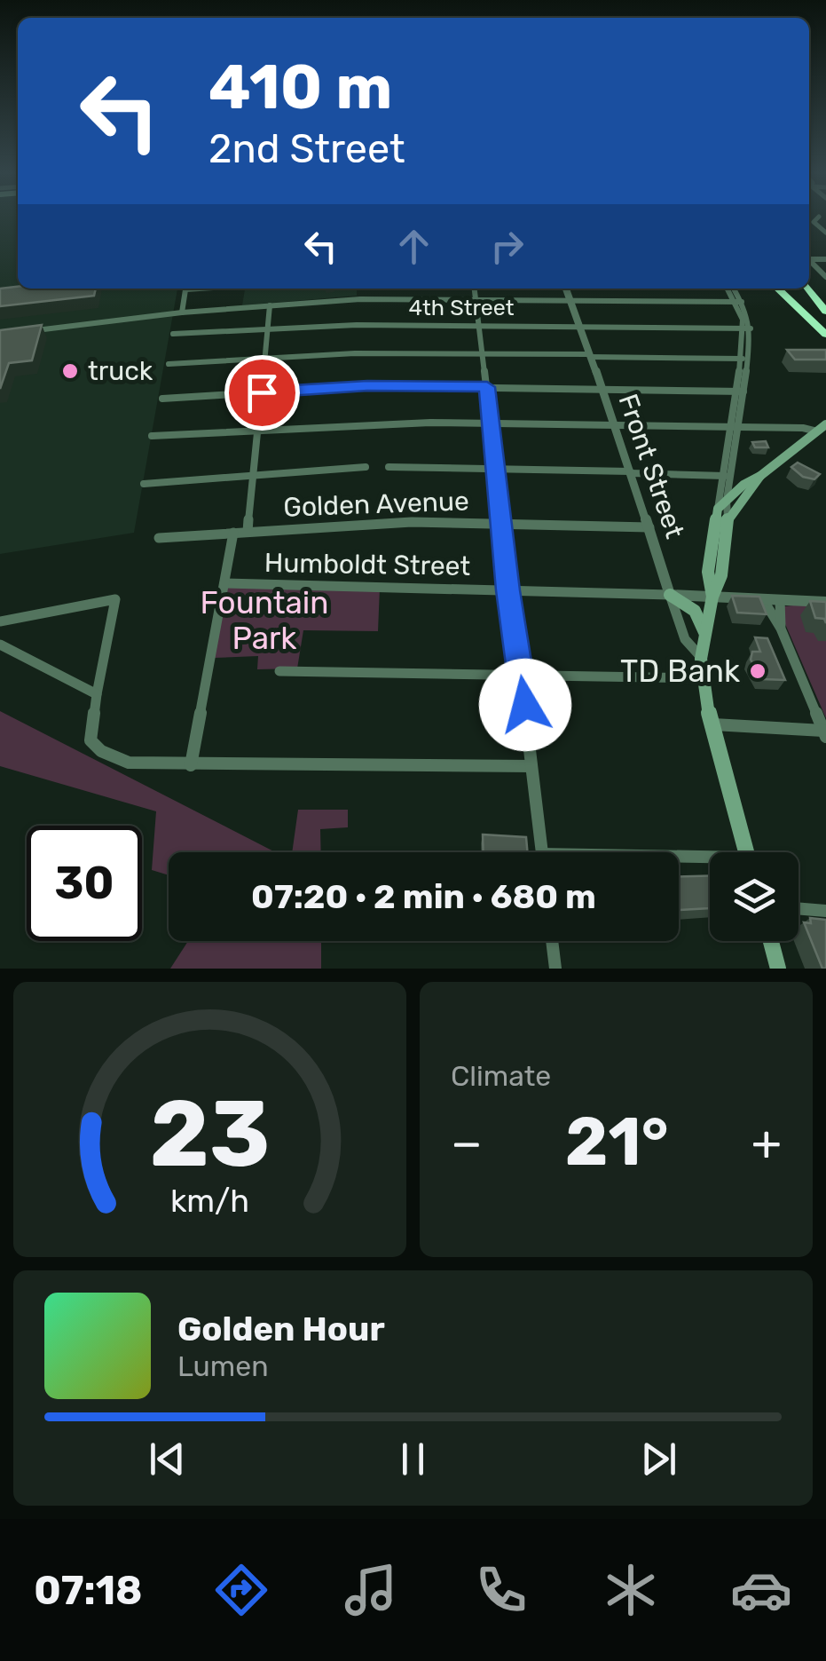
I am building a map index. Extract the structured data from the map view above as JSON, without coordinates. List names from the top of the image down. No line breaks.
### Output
{"streets":{"street":["4th Street","Front Street","Golden Avenue","Humboldt Street"]},"crossings":[["4th Street","Front Street"],["Front Street","Golden Avenue"],["Front Street","Humboldt Street"]],"parks":["Fountain Park"],"places":["truck","TD Bank"],"page":{"turn":["410 m","2nd Street"],"limit":"30","trip":"07:20 · 2 min · 680 m","tile":"Climate","heat":["−","21°","+"],"song":["Golden Hour","Lumen"],"tabs":"07:18","gauge":["23","km/h"]}}
